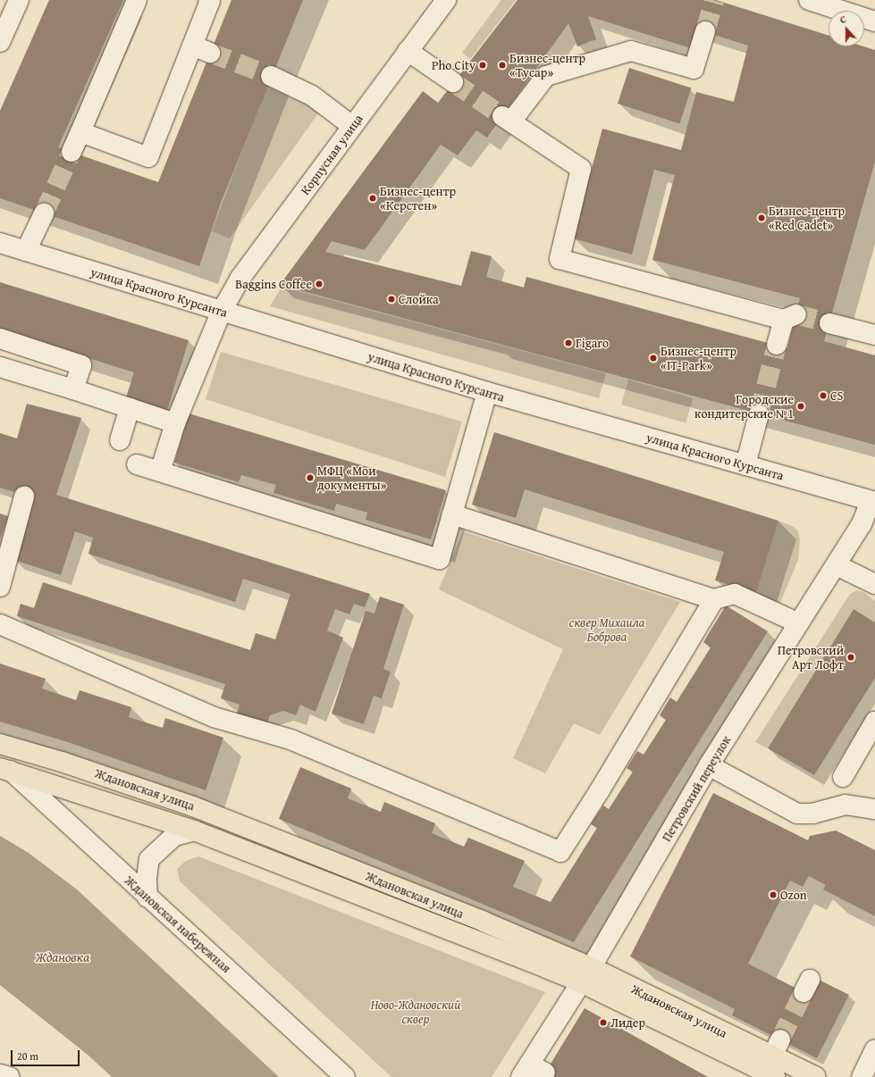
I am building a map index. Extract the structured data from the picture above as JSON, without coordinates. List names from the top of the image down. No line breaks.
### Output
{"streets":{"main road":["Ждановская улица"],"street":["Корпусная улица","улица Красного Курсанта","Петровский переулок","Ждановская набережная"]},"crossings":[["Корпусная улица","улица Красного Курсанта"],["улица Красного Курсанта","Петровский переулок"],["Петровский переулок","Ждановская улица"],["Ждановская улица","Ждановская набережная"]],"water":["Ждановка"],"parks":["сквер Михаила Боброва","Ново-Ждановский сквер"],"places":["Pho City","Бизнес-центр «Тусар»","Бизнес-центр «Керстен»","Бизнес-центр «Red Cadet»","Baggins Coffee","Слойка","Figaro","Бизнес-центр «IT-Park»","CS","Городские кондитерские №1","МФЦ «Мои документы»","Петровский Арт Лофт","Ozon","Лидер"],"scale_bar":"20 m","north":"top"}
